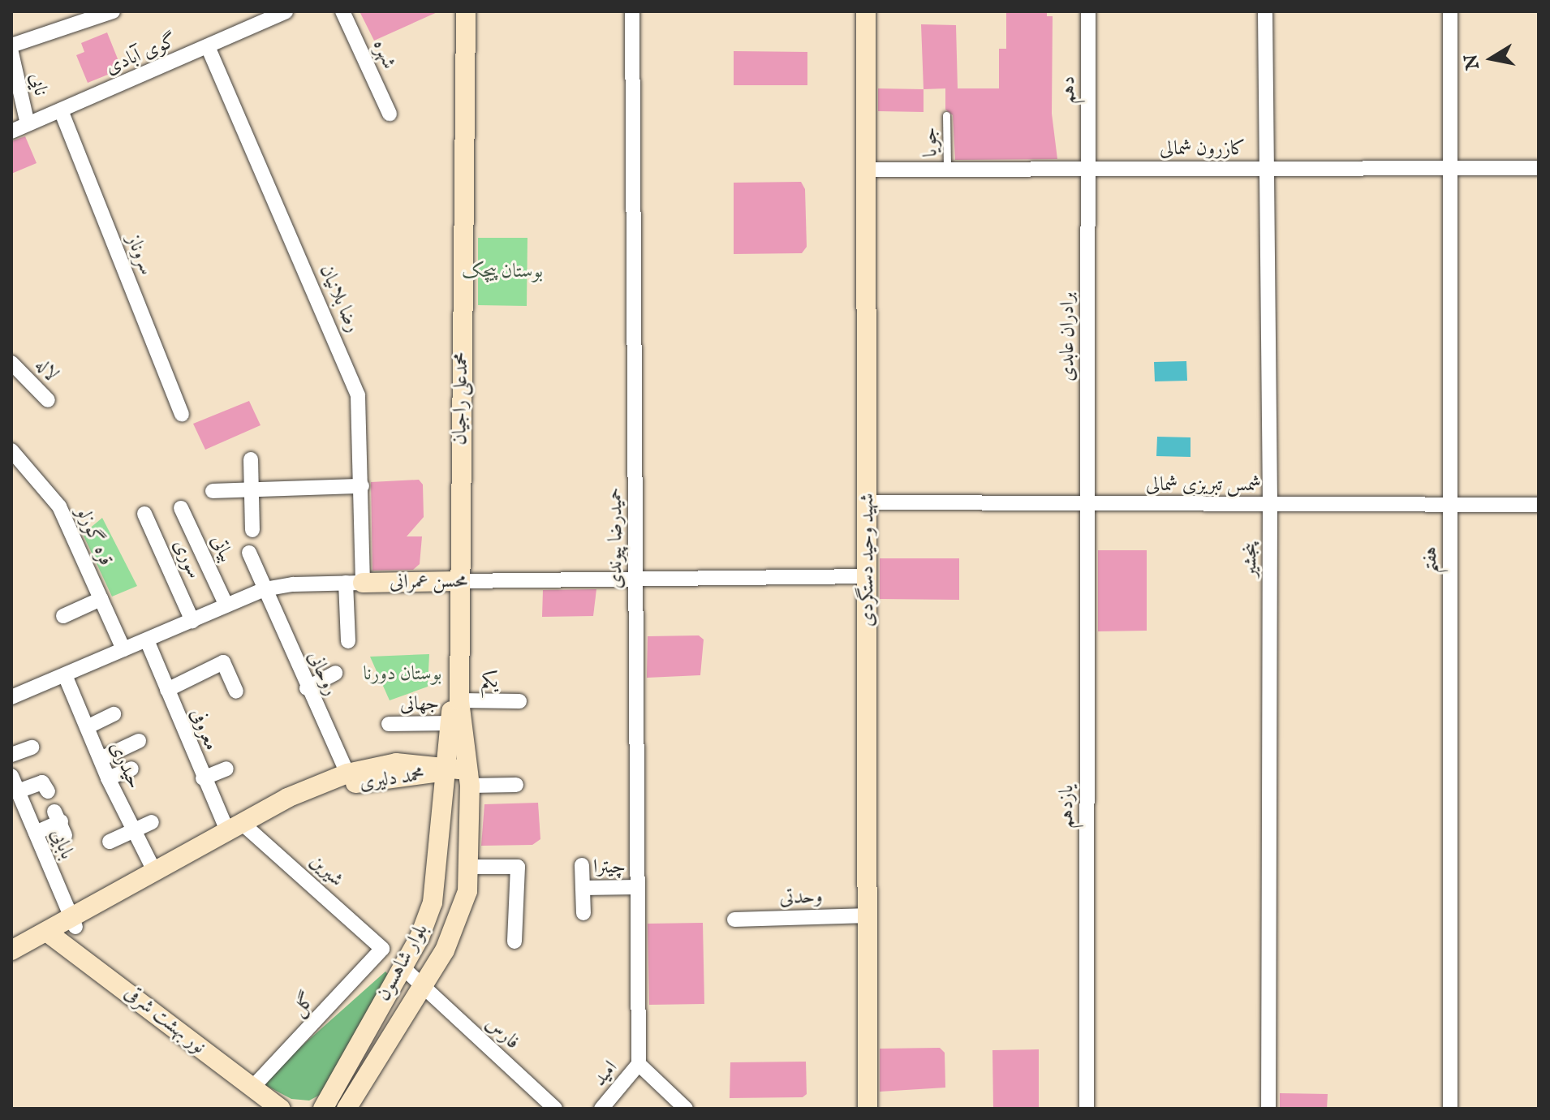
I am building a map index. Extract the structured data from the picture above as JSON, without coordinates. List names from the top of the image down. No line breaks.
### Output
{"streets":{"main road":["محمدعلی راجیان","شهید وحید دستگردی","محسن عمرانی","محمد دلیری","بلوار شاهسون","نور بهشت شرقی"],"street":["گوی آبادی","شهره","نایی","دهم","کازرون شمالی","سروناز","رضا بلانیان","برادران عابدی","لاله","شمس تبریزی شمالی","قره گوزلو","حمیدرضا پیوندی","بیاتی","سوری","پنجشیر","هفتم","روحانی","یکم","جهانی","معروفی","حیدری","یازدهم","بابایی","چیترا","شیرین","وحدتی","گل","فارس","امید"],"lane":["جویا"]},"crossings":[["گوی آبادی","نایی"],["گوی آبادی","سروناز"],["گوی آبادی","رضا بلانیان"],["دهم","کازرون شمالی"],["دهم","برادران عابدی"],["جویا","کازرون شمالی"],["کازرون شمالی","برادران عابدی"],["کازرون شمالی","شهید وحید دستگردی"],["کازرون شمالی","پنجشیر"],["کازرون شمالی","هفتم"],["رضا بلانیان","محسن عمرانی"],["برادران عابدی","شمس تبریزی شمالی"],["برادران عابدی","یازدهم"],["محمدعلی راجیان","محسن عمرانی"],["محمدعلی راجیان","یکم"],["محمدعلی راجیان","جهانی"],["محمدعلی راجیان","محمد دلیری"],["محمدعلی راجیان","بلوار شاهسون"],["شمس تبریزی شمالی","شهید وحید دستگردی"],["شمس تبریزی شمالی","پنجشیر"],["شمس تبریزی شمالی","هفتم"],["شمس تبریزی شمالی","یازدهم"],["قره گوزلو","محسن عمرانی"],["حمیدرضا پیوندی","محسن عمرانی"],["حمیدرضا پیوندی","چیترا"],["حمیدرضا پیوندی","امید"],["بیاتی","محسن عمرانی"],["سوری","محسن عمرانی"],["شهید وحید دستگردی","محسن عمرانی"],["شهید وحید دستگردی","وحدتی"],["محسن عمرانی","روحانی"],["محسن عمرانی","معروفی"],["محسن عمرانی","حیدری"],["روحانی","محمد دلیری"],["معروفی","محمد دلیری"],["معروفی","شیرین"],["حیدری","محمد دلیری"],["محمد دلیری","بابایی"],["محمد دلیری","شیرین"],["محمد دلیری","بلوار شاهسون"],["محمد دلیری","نور بهشت شرقی"],["شیرین","گل"],["بلوار شاهسون","فارس"],["گل","نور بهشت شرقی"]],"parks":["بوستان پیچک","بوستان دورنا"],"north":"left"}
